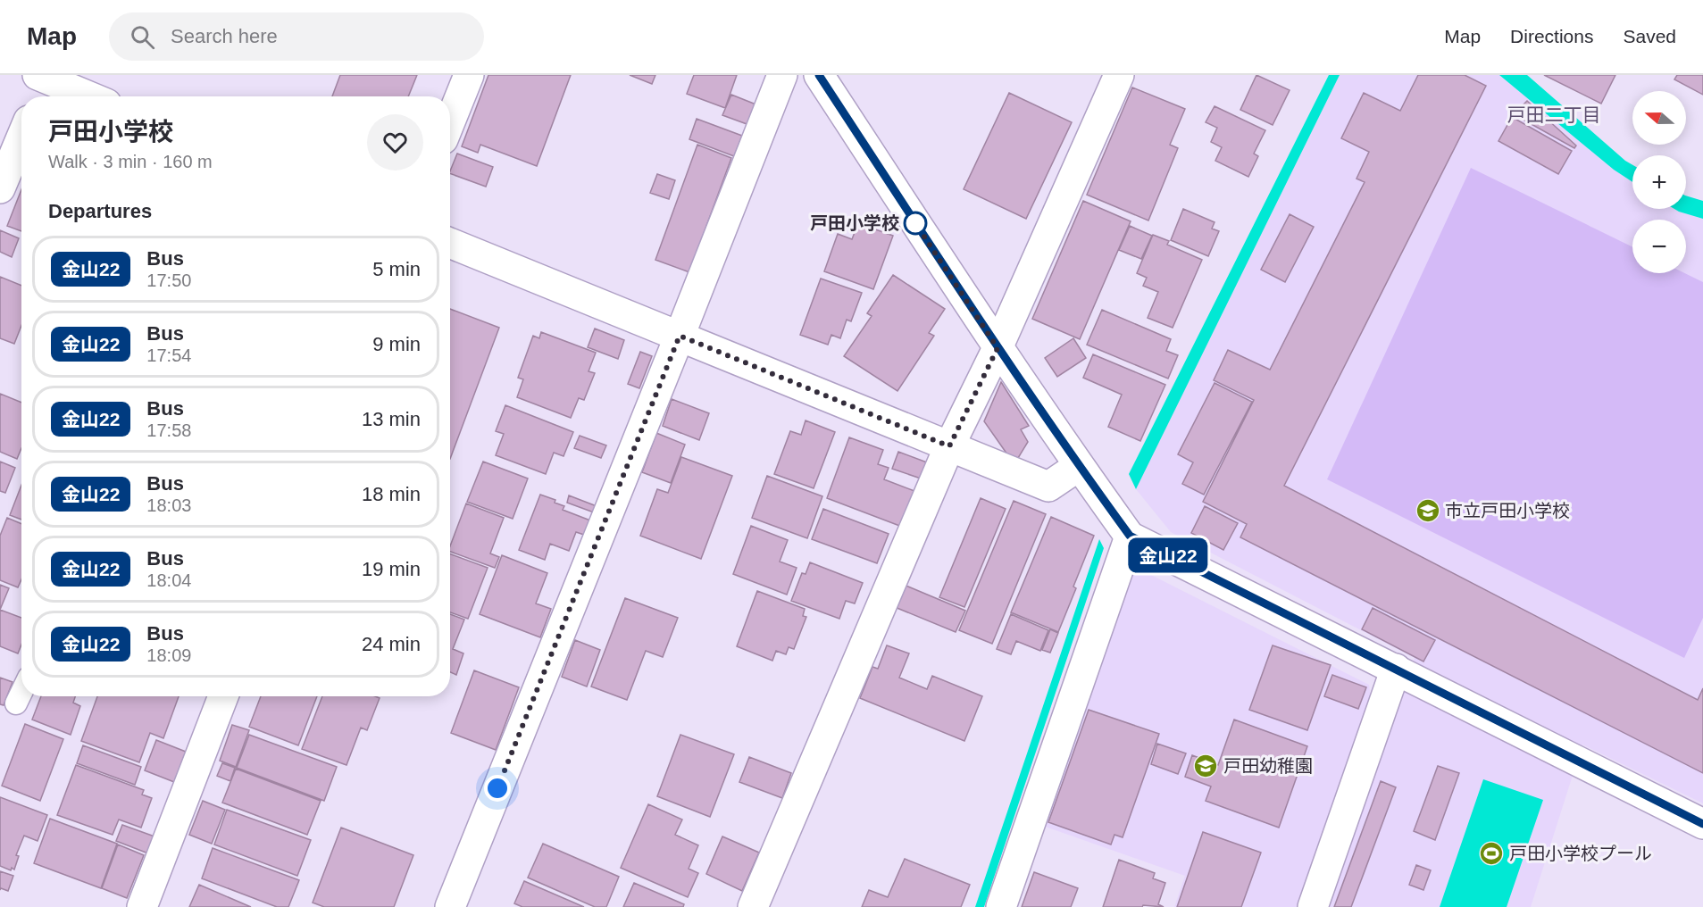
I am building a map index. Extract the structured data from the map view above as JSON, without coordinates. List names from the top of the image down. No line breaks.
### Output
{"districts":["戸田二丁目"],"places":{"other":["戸田小学校"],"school or university":["市立戸田小学校","戸田幼稚園"],"sports":["戸田小学校プール"]},"lines":["bus line 金山22"],"north":"left","page":{"header":"Map","search":"Search here","nav":["Map","Directions","Saved"],"on_map":"金山22","map_buttons":["+","−"],"heading":[["戸田小学校","Walk · 3 min · 160 m"],"Departures"],"list":[{"mark":"金山22","name":"Bus","note":"17:50","value":"5 min"},{"mark":"金山22","name":"Bus","note":"17:54","value":"9 min"},{"mark":"金山22","name":"Bus","note":"17:58","value":"13 min"},{"mark":"金山22","name":"Bus","note":"18:03","value":"18 min"},{"mark":"金山22","name":"Bus","note":"18:04","value":"19 min"},{"mark":"金山22","name":"Bus","note":"18:09","value":"24 min"}]}}
